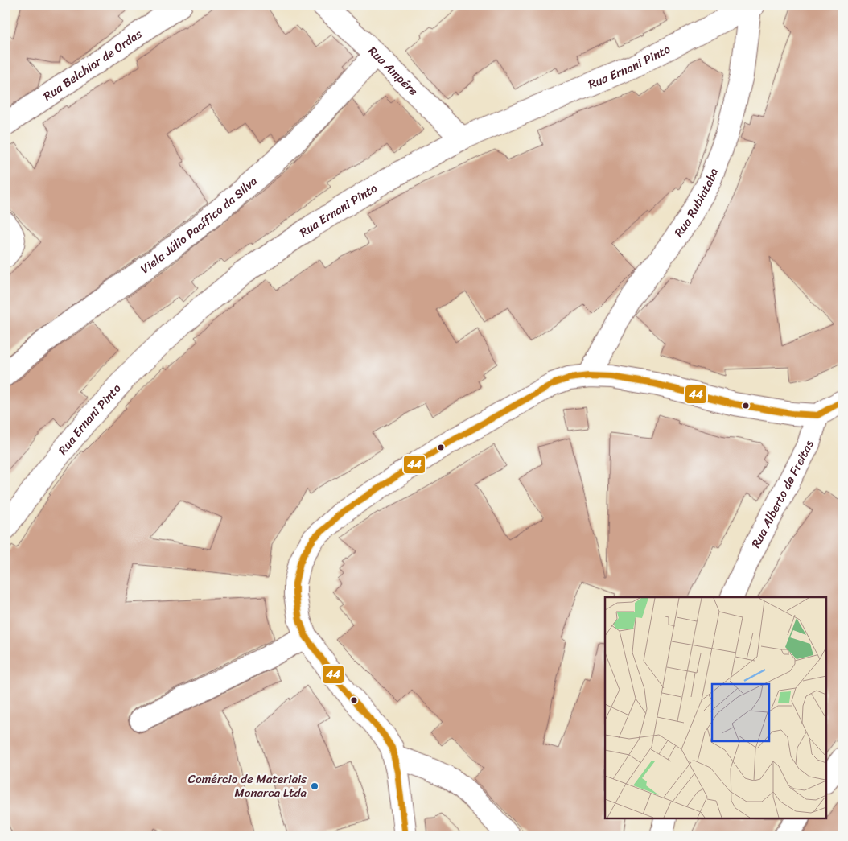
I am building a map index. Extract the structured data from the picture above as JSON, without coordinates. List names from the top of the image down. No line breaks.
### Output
{"streets":{"street":["Rua Belchior de Ordas","Rua Ernani Pinto","Rua Ampére","Rua Rubiataba","Viela Júlio Pacífico da Silva","Rua Alberto de Freitas"]},"crossings":[["Rua Ernani Pinto","Rua Ampére"],["Rua Ernani Pinto","Rua Rubiataba"],["Rua Ampére","Viela Júlio Pacífico da Silva"]],"places":["Comércio de Materiais Monarca Ltda"],"lines":["transit line 44"]}
